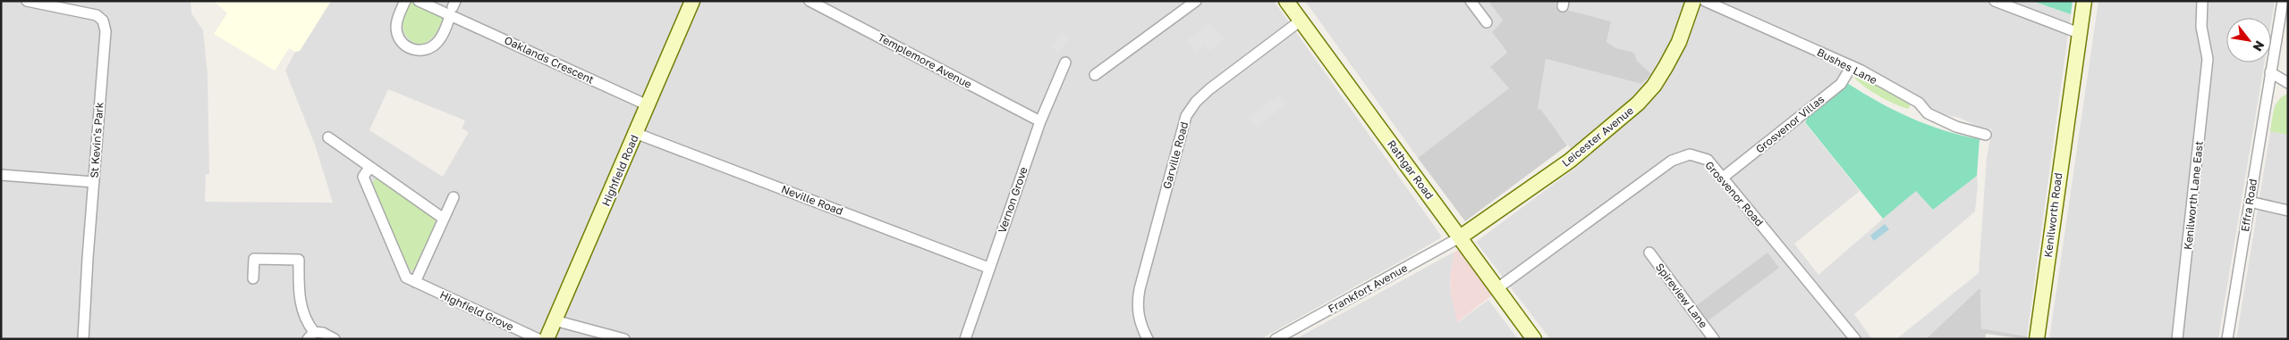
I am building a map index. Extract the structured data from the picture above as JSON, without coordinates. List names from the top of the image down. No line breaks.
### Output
{"streets":{"street":["Oaklands Crescent","Templemore Avenue","Bushes Lane","Grosvenor Villas","Leicester Avenue","St Kevin's Park","Garville Road","Rathgar Road","Highfield Road","Grosvenor Road","Kenilworth Lane East","Neville Road","Vernon Grove","Effra Road","Kenilworth Road","Frankfort Avenue","Spireview Lane","Highfield Grove"]},"crossings":[["Oaklands Crescent","Highfield Road"],["Templemore Avenue","Vernon Grove"],["Bushes Lane","Grosvenor Villas"],["Grosvenor Villas","Grosvenor Road"],["Leicester Avenue","Rathgar Road"],["Leicester Avenue","Frankfort Avenue"],["Garville Road","Rathgar Road"],["Rathgar Road","Grosvenor Road"],["Rathgar Road","Frankfort Avenue"],["Highfield Road","Neville Road"],["Neville Road","Vernon Grove"]],"north":"bottom right"}
